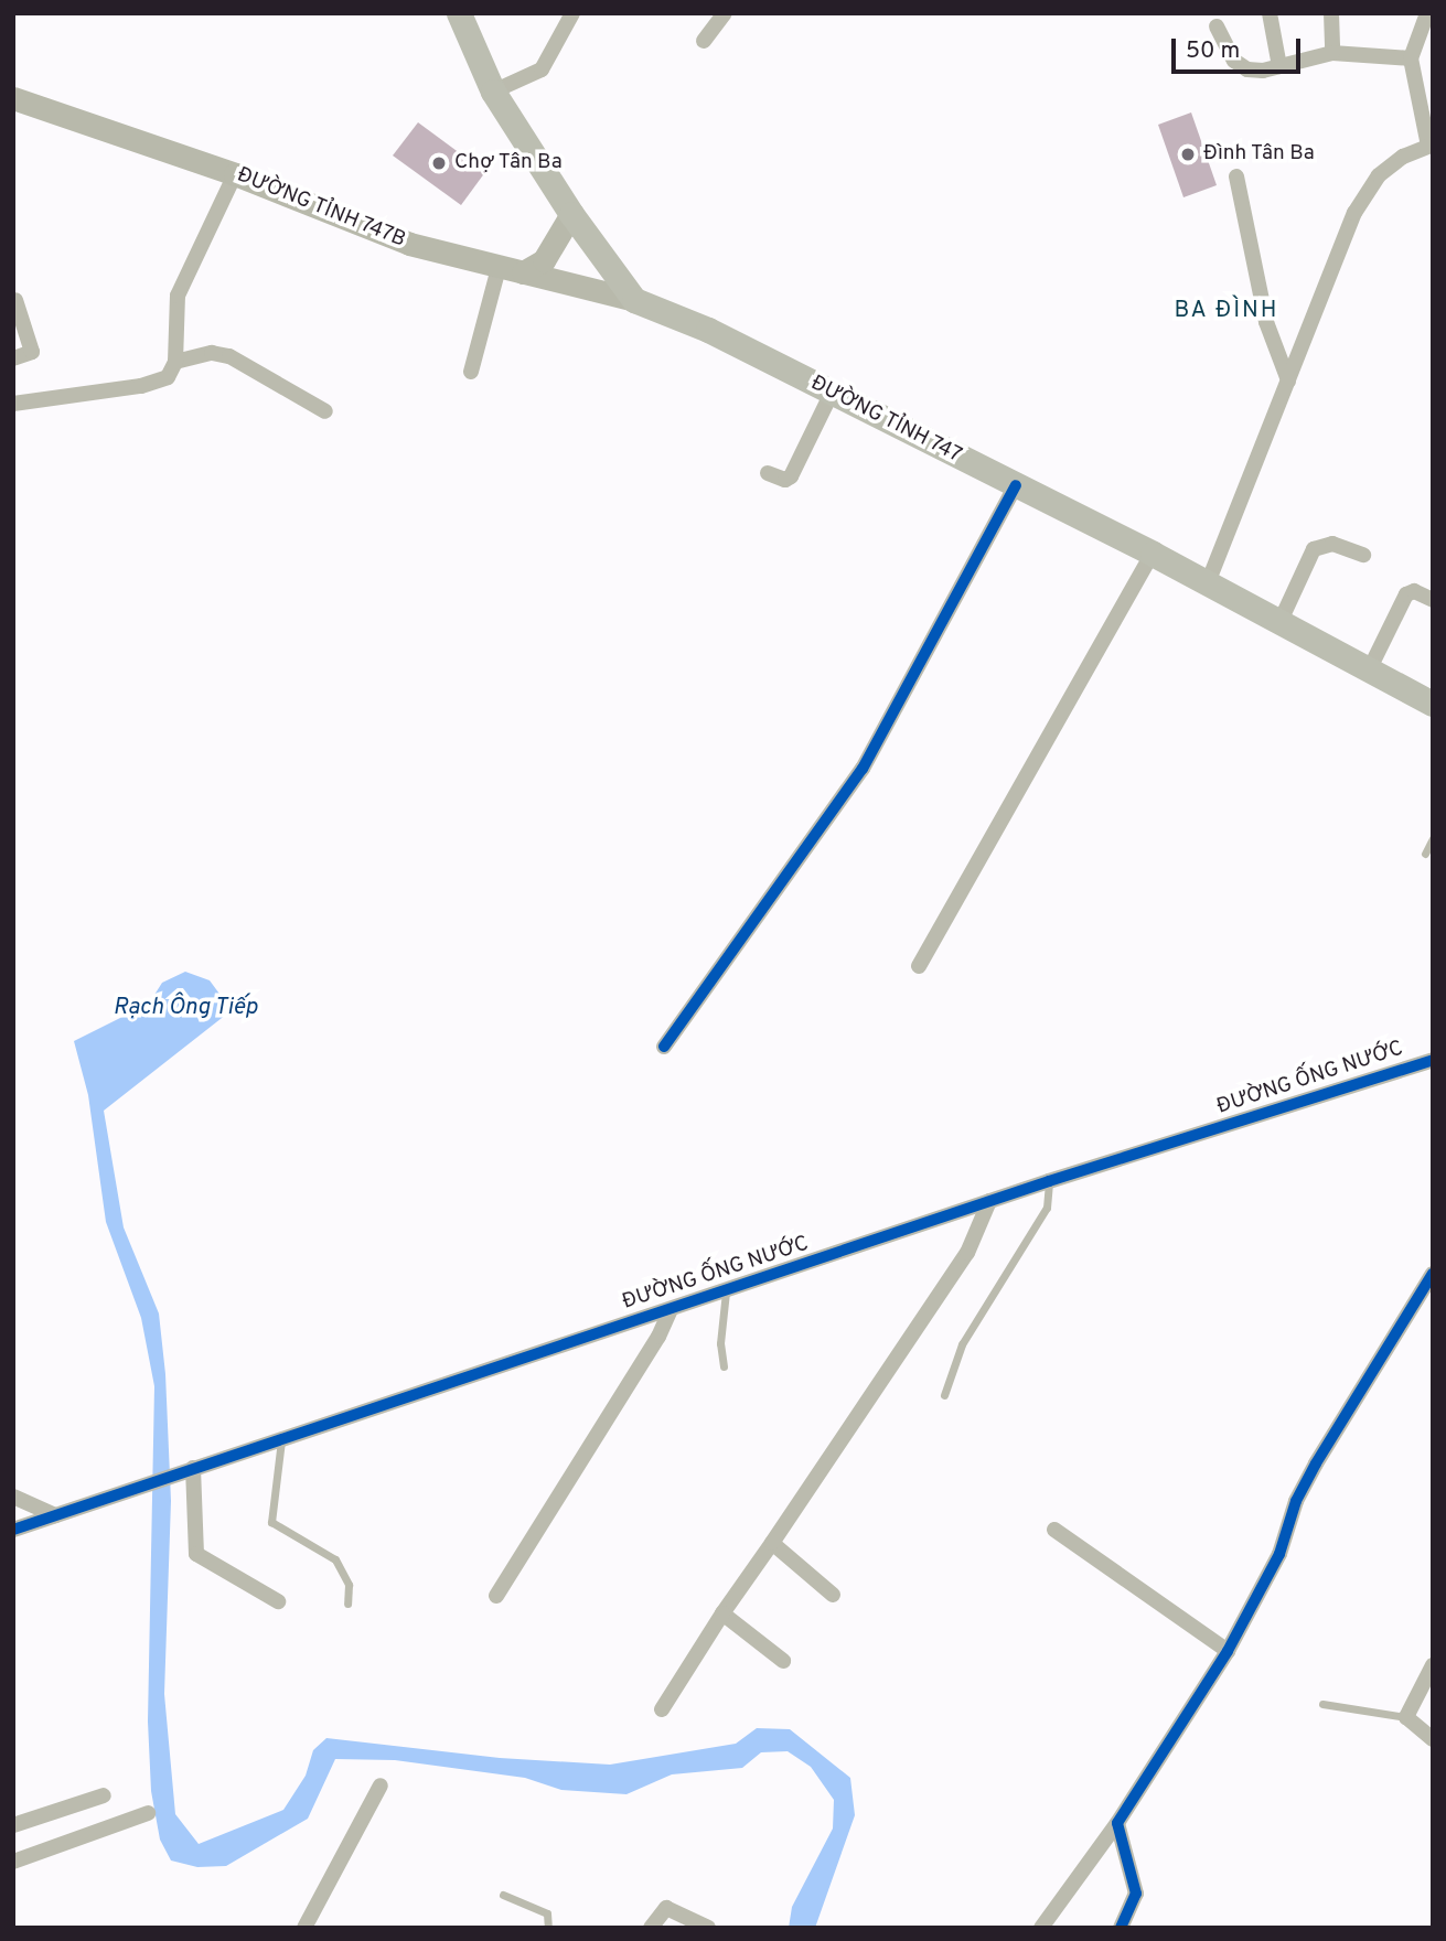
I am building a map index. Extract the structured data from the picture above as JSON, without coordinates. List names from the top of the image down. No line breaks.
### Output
{"streets":{"main road":["ĐƯỜNG TỈNH 747B","ĐƯỜNG TỈNH 747"],"street":["ĐƯỜNG ỐNG NƯỚC"]},"crossings":[["ĐƯỜNG TỈNH 747B","ĐƯỜNG TỈNH 747"]],"districts":["BA ĐÌNH"],"water":["Rạch Ông Tiếp"],"places":["Đình Tân Ba","Chợ Tân Ba"],"scale_bar":"50 m"}
